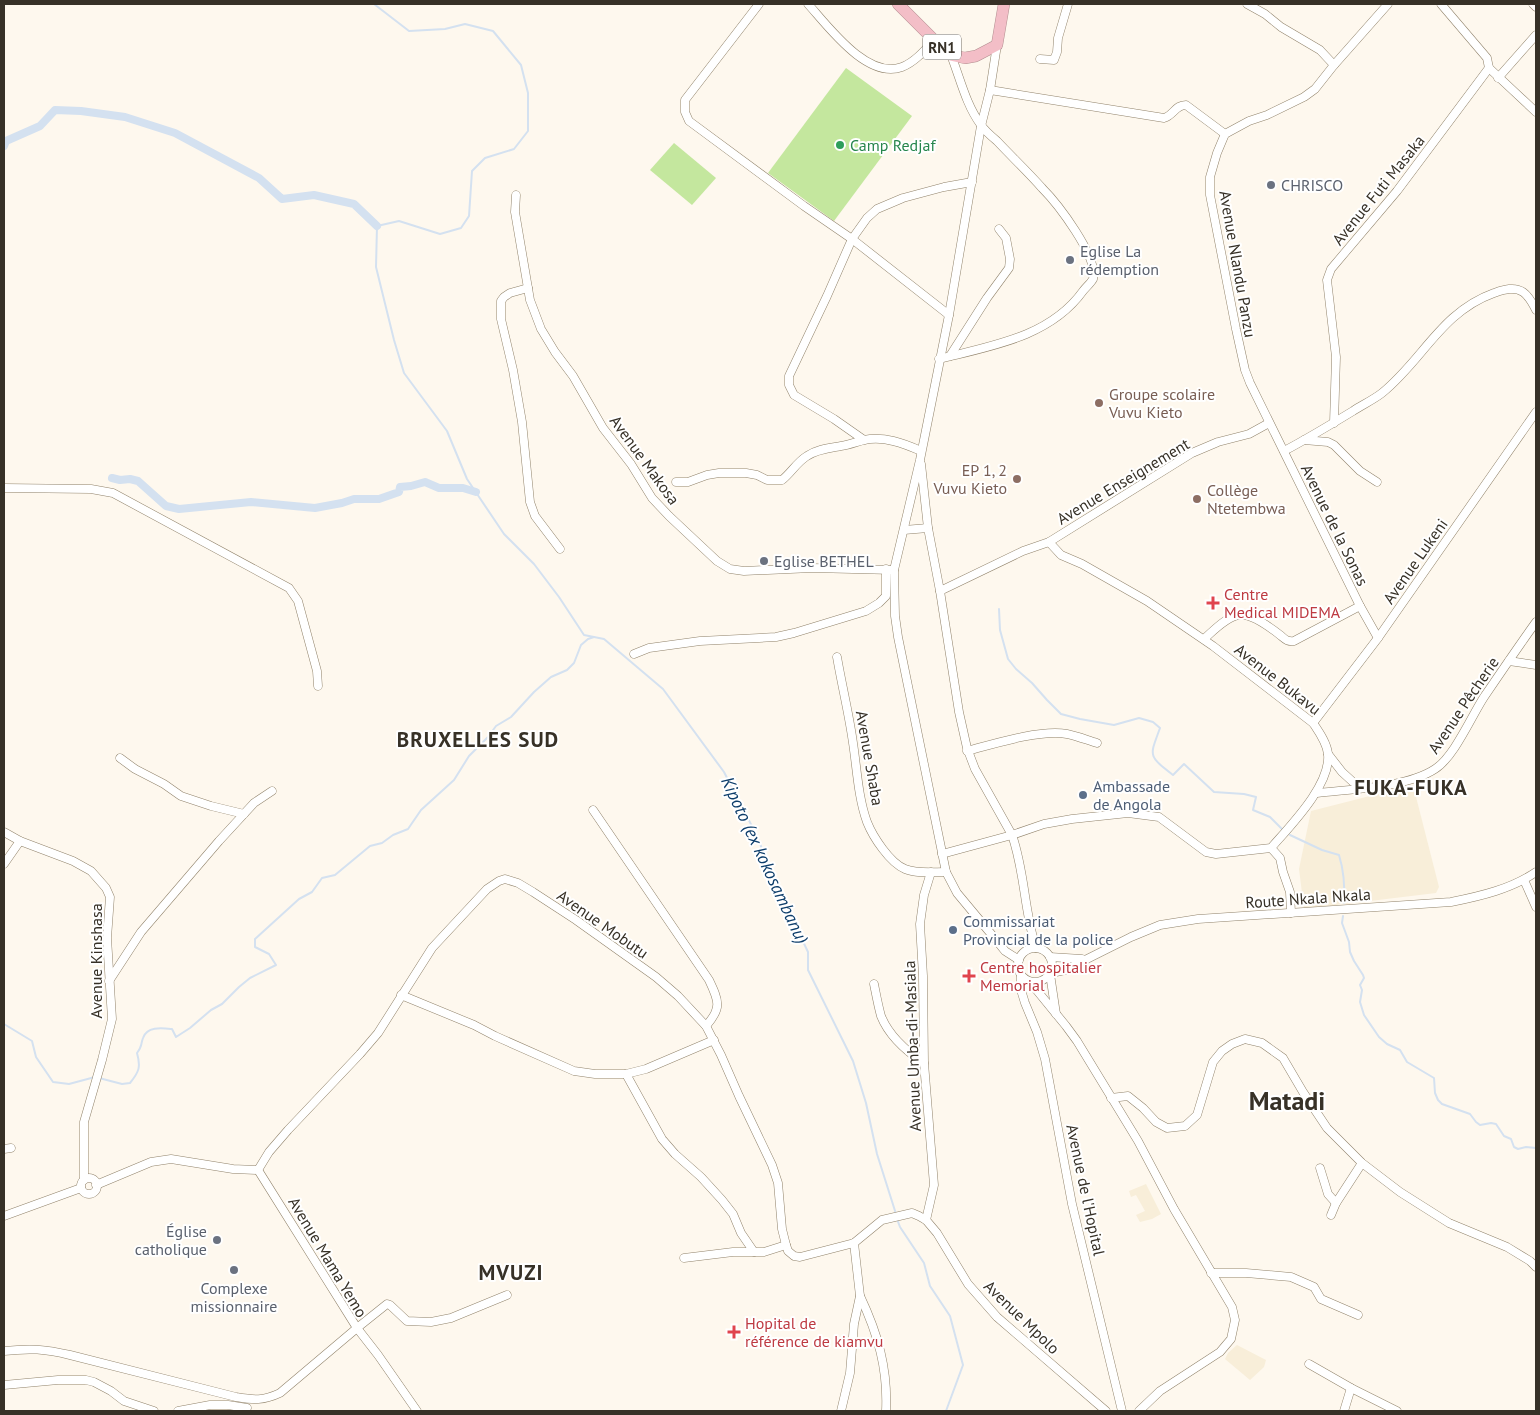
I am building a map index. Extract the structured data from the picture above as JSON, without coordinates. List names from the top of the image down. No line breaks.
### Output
{"streets":{"highway":["RN1"],"street":["Avenue Futi Masaka","Avenue Nlandu Panzu","Avenue Makosa","Avenue Enseignement","Avenue de la Sonas","Avenue Lukeni","Avenue Bukavu","Avenue Pêcherie","Avenue Shaba","Route Nkala Nkala","Avenue Mobutu","Avenue Kinshasa","Avenue Umba-di-Masiala","Avenue de l'Hopital","Avenue Mama Yemo","Avenue Mpolo"]},"crossings":[["Avenue Nlandu Panzu","Avenue Enseignement"],["Avenue Nlandu Panzu","Avenue de la Sonas"],["Avenue Enseignement","Avenue de la Sonas"],["Avenue Enseignement","Avenue Bukavu"],["Avenue de la Sonas","Avenue Lukeni"],["Avenue Lukeni","Avenue Bukavu"],["Avenue Bukavu","Avenue Pêcherie"],["Avenue Shaba","Avenue Umba-di-Masiala"],["Route Nkala Nkala","Avenue de l'Hopital"],["Avenue Mobutu","Avenue Mama Yemo"],["Avenue Umba-di-Masiala","Avenue Mpolo"]],"districts":["BRUXELLES SUD","FUKA-FUKA","Matadi","MVUZI"],"water":["Kipoto (ex kokosambanu)"],"places":{"other":["Camp Redjaf","CHRISCO","Eglise La rédemption","Groupe scolaire Vuvu Kieto","EP 1, 2 Vuvu Kieto","Collège Ntetembwa","Eglise BETHEL","Ambassade de Angola","Commissariat Provincial de la police","Église catholique","Complexe missionnaire"],"health":["Centre Medical MIDEMA","Centre hospitalier Memorial","Hopital de référence de kiamvu"]}}
